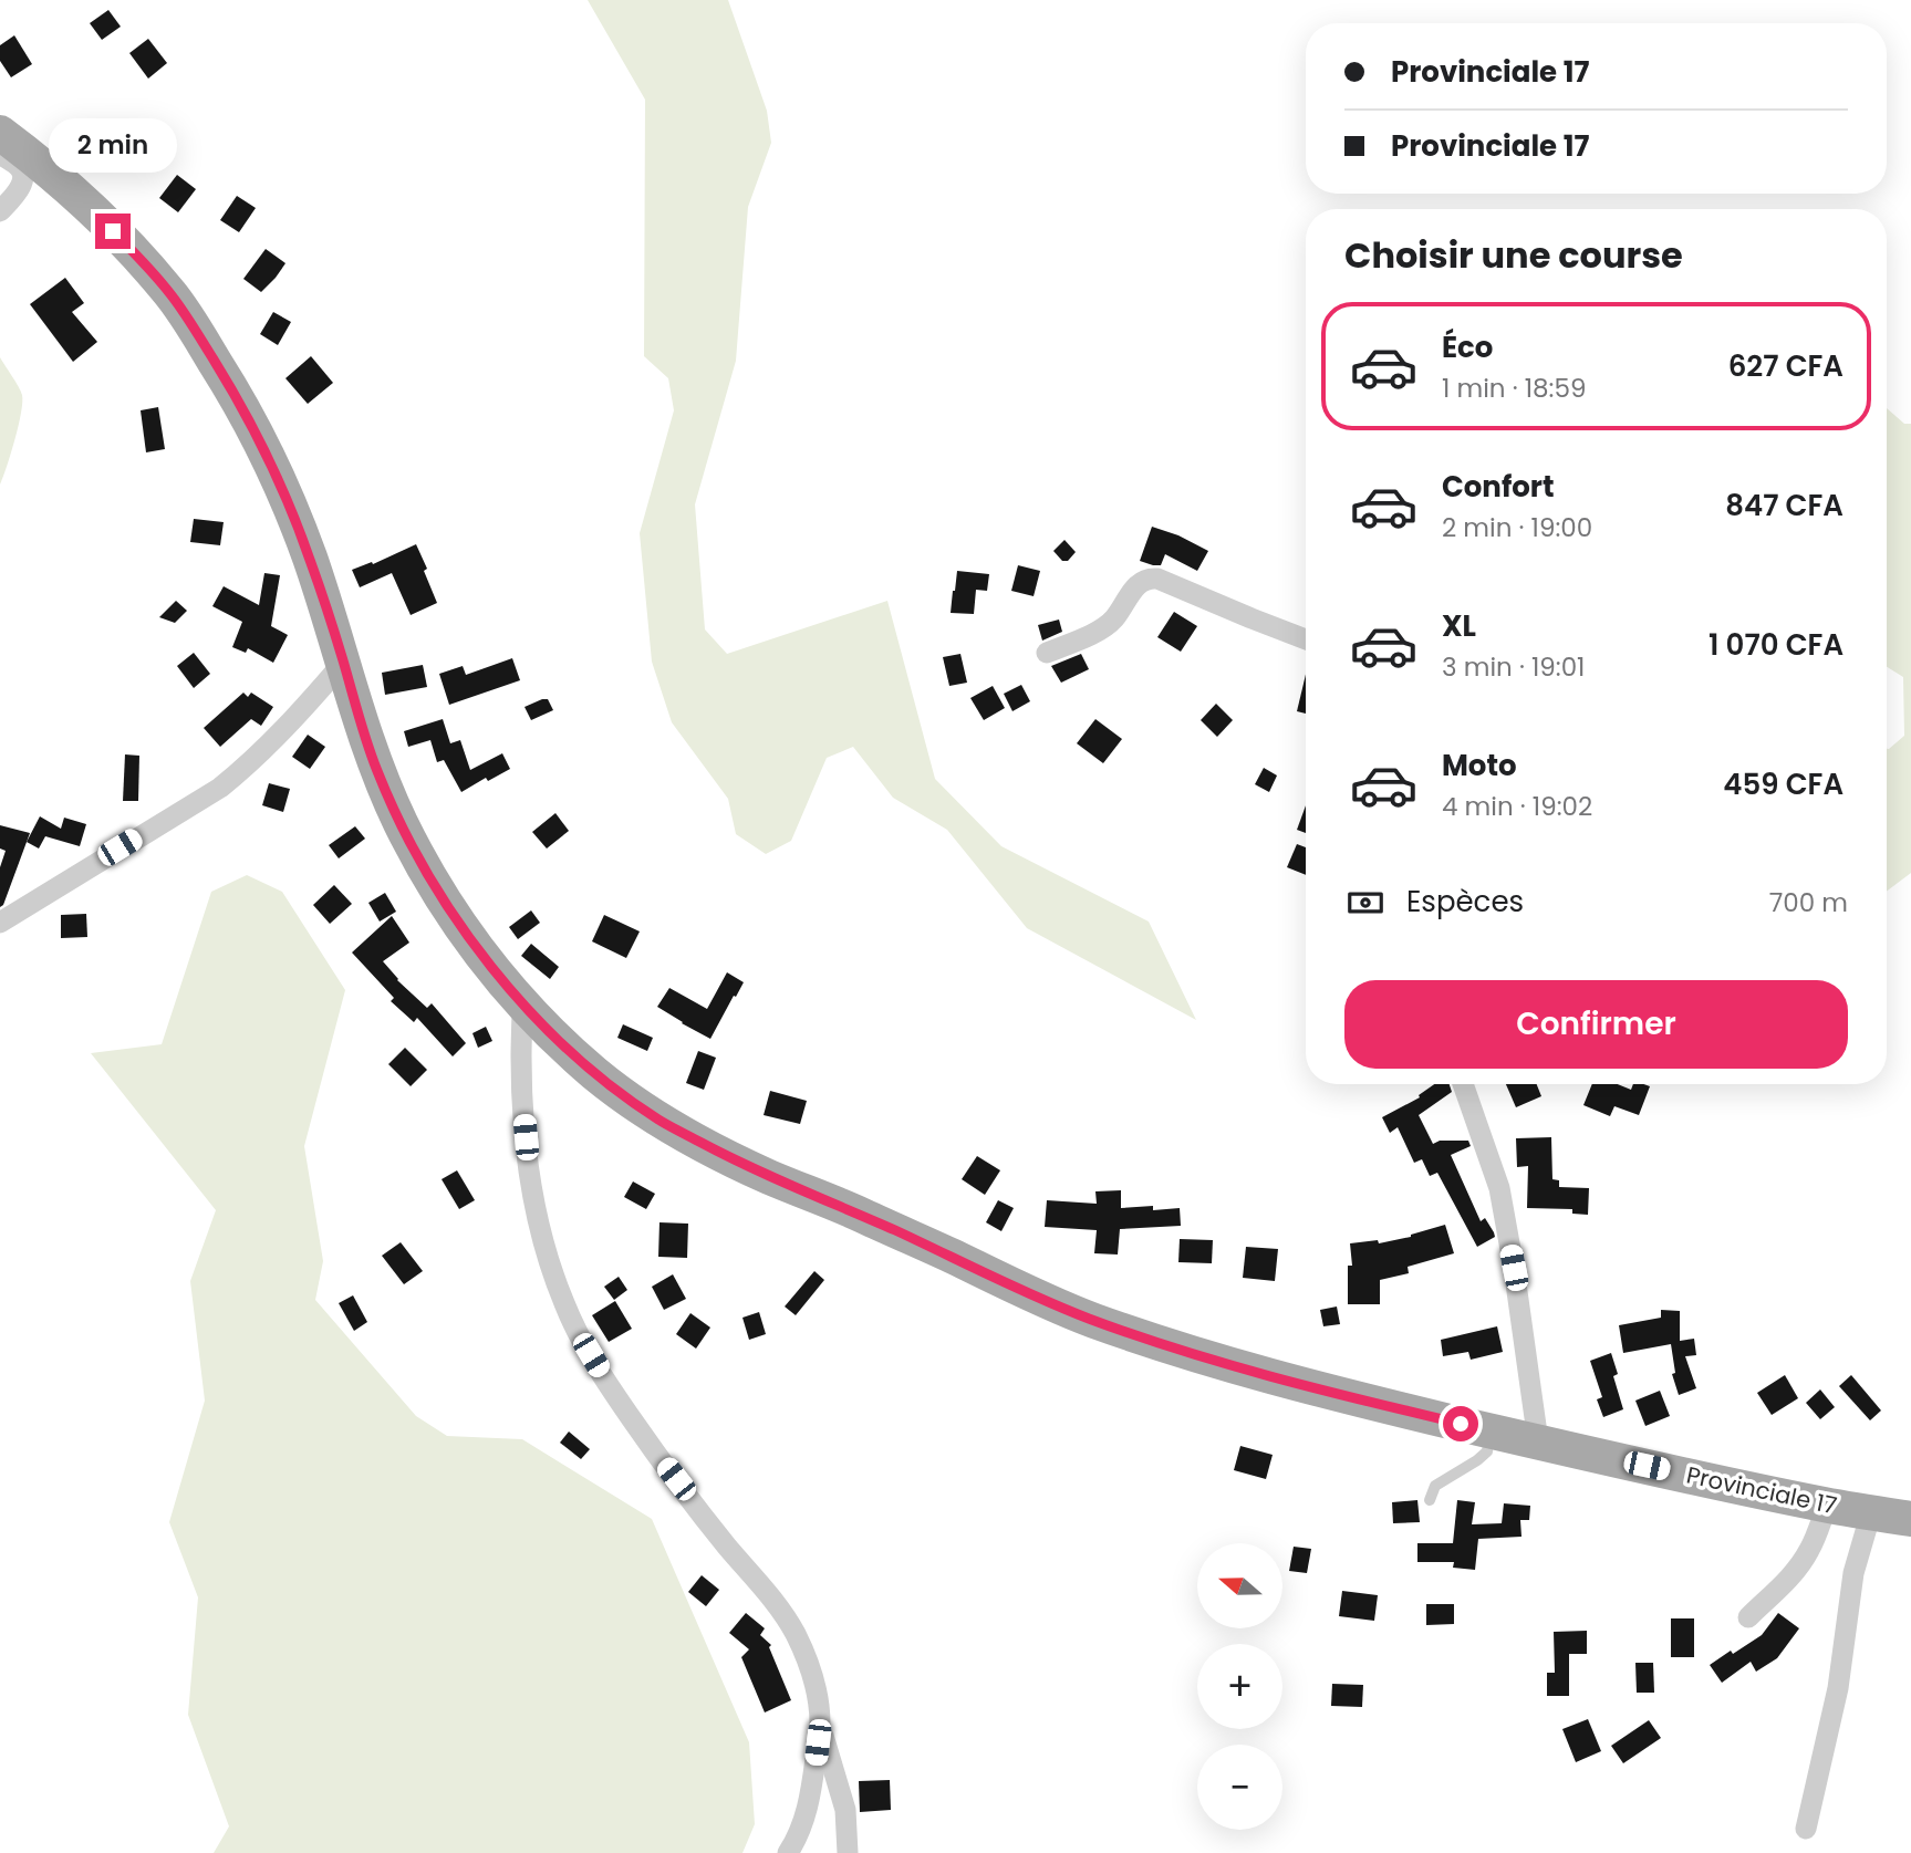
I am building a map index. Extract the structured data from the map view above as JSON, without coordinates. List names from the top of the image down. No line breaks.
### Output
{"streets":{"main road":["Provinciale 17"]},"north":"left","page":{"banner":["Provinciale 17","Provinciale 17"],"bubble":"2 min","heading":"Choisir une course","list":[{"name":"Éco","note":"1 min · 18:59","value":"627 CFA"},{"name":"Confort","note":"2 min · 19:00","value":"847 CFA"},{"name":"XL","note":"3 min · 19:01","value":"1 070 CFA"},{"name":"Moto","note":"4 min · 19:02","value":"459 CFA"}],"pay":["Espèces","700 m"],"buttons":"Confirmer","map_buttons":["+","−"]}}
